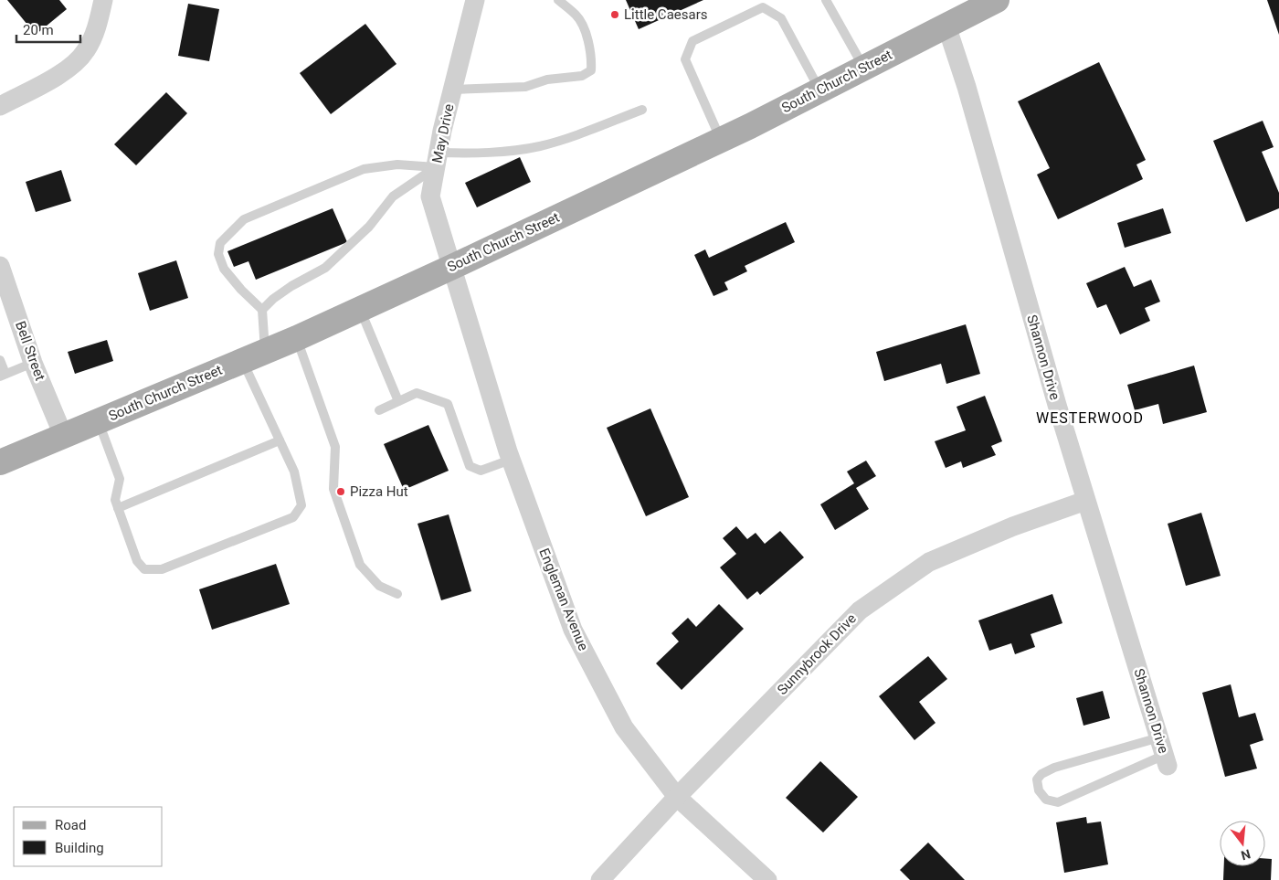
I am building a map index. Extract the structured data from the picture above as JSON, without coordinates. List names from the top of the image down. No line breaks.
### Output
{"streets":{"main road":["South Church Street"],"street":["May Drive","Bell Street","Shannon Drive","Engleman Avenue","Sunnybrook Drive"]},"crossings":[["South Church Street","May Drive"],["South Church Street","Bell Street"],["South Church Street","Shannon Drive"],["South Church Street","Engleman Avenue"],["May Drive","Engleman Avenue"],["Shannon Drive","Sunnybrook Drive"],["Engleman Avenue","Sunnybrook Drive"]],"districts":["WESTERWOOD"],"places":["Little Caesars","Pizza Hut"],"legend":["Road","Building"],"scale_bar":"20 m","north":"bottom"}
